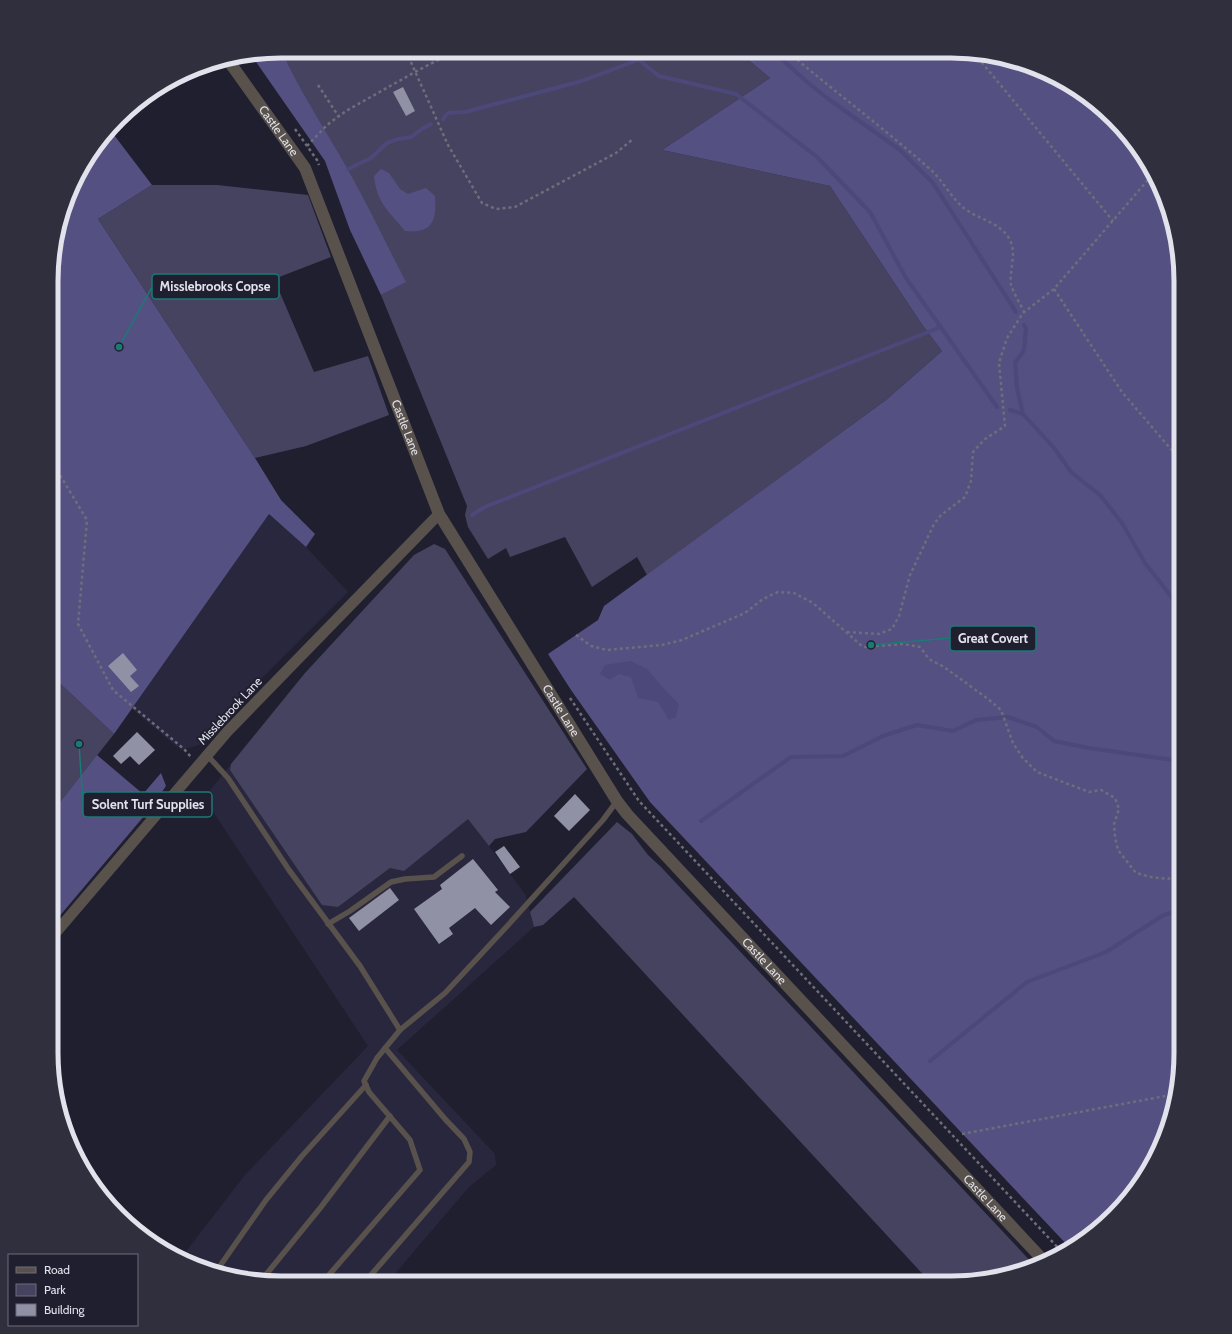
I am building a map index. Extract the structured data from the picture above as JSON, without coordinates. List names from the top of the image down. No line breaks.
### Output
{"streets":{"street":["Castle Lane","Misslebrook Lane"]},"crossings":[["Castle Lane","Misslebrook Lane"]],"places":["Misslebrooks Copse","Great Covert","Solent Turf Supplies"],"legend":["Road","Park","Building"]}
